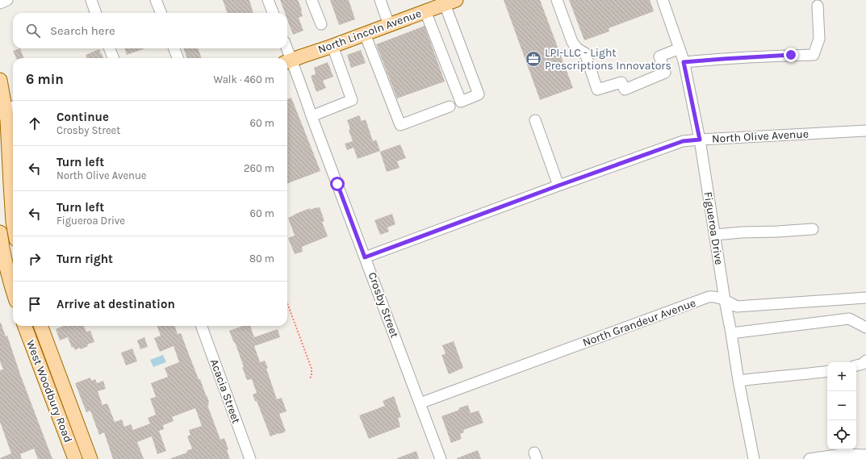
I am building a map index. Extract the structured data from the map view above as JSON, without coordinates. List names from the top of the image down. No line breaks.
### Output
{"streets":{"main road":["North Lincoln Avenue","West Woodbury Road"],"street":["North Olive Avenue","Figueroa Drive","Crosby Street","North Grandeur Avenue","Acacia Street"]},"crossings":[["North Lincoln Avenue","Crosby Street"],["North Olive Avenue","Figueroa Drive"],["North Olive Avenue","Crosby Street"],["Figueroa Drive","North Grandeur Avenue"],["Crosby Street","North Grandeur Avenue"]],"places":{"office":["LPI-LLC - Light Prescriptions Innovators"]},"page":{"search":"Search here","heading":["6 min","Walk · 460 m"],"list":[["Continue","Crosby Street","60 m"],["Turn left","North Olive Avenue","260 m"],["Turn left","Figueroa Drive","60 m"],["Turn right","80 m"],"Arrive at destination"],"map_buttons":["+","−"]}}
